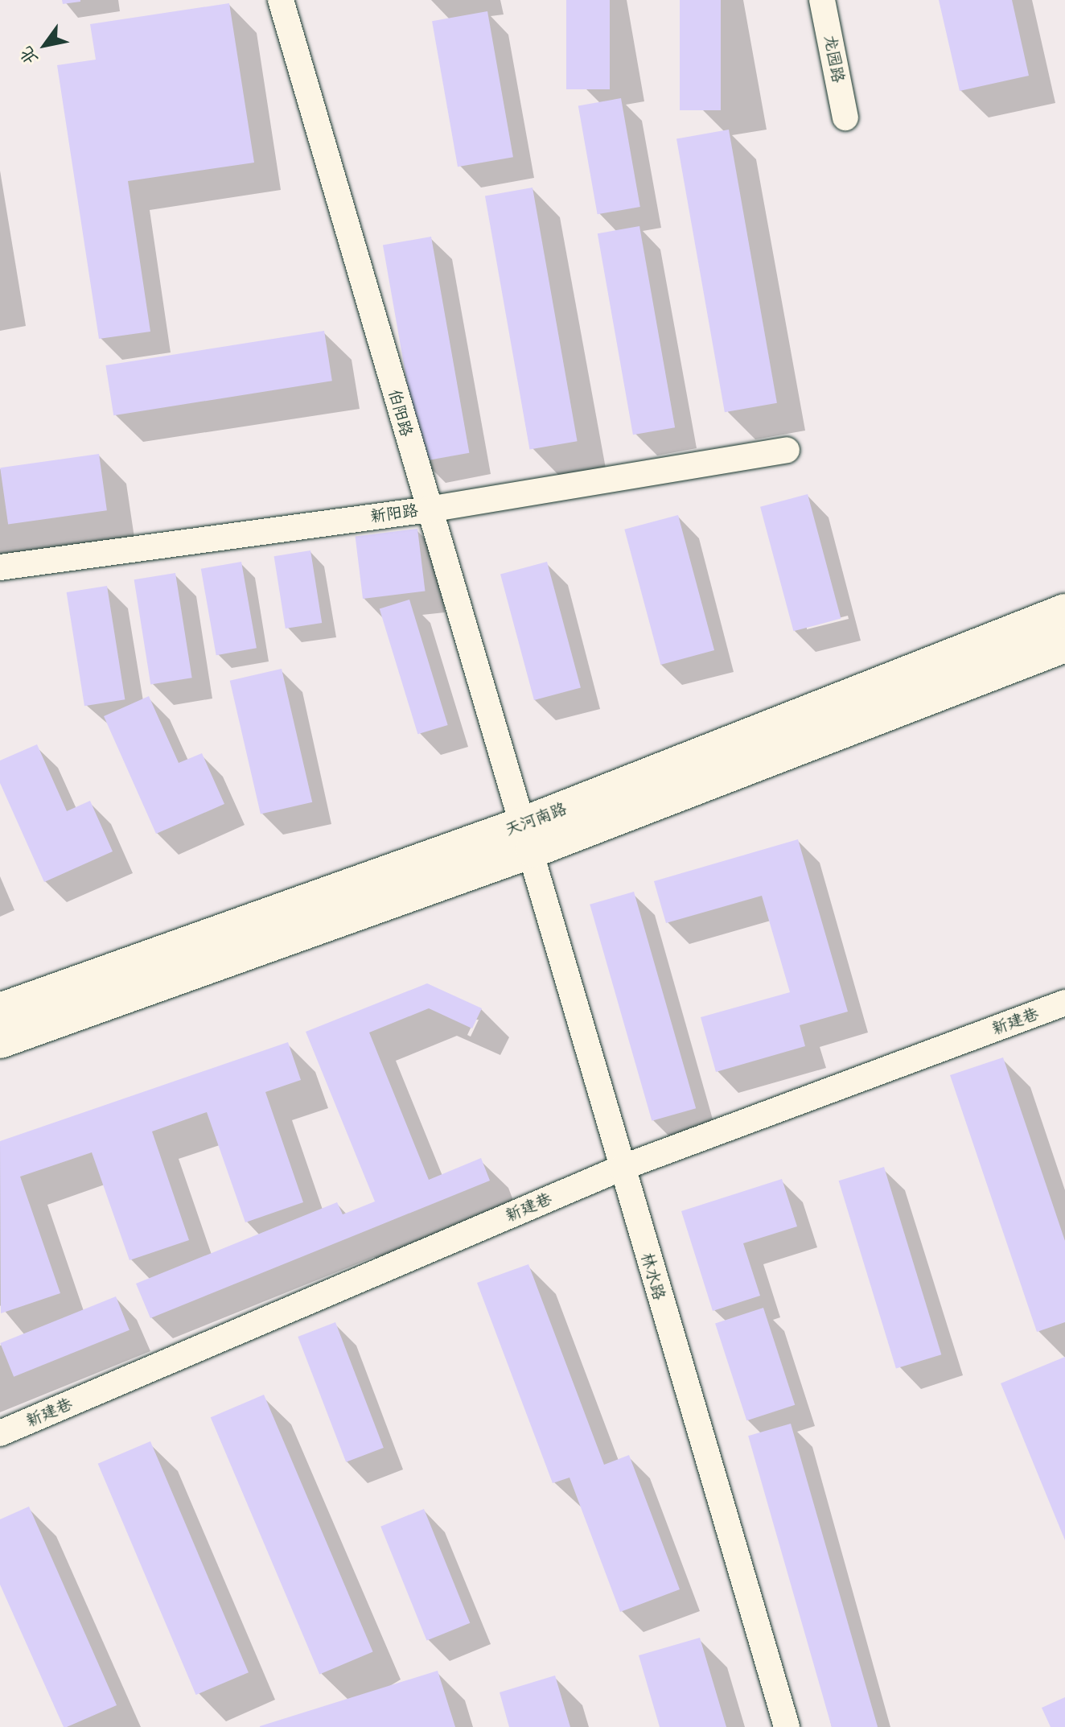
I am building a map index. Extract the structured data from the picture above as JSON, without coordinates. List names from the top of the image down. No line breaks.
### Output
{"streets":{"main road":["天河南路"],"street":["龙园路","伯阳路","新阳路","新建巷","林水路"]},"crossings":[["伯阳路","新阳路"],["伯阳路","天河南路"],["伯阳路","林水路"],["天河南路","林水路"],["新建巷","林水路"]],"north":"bottom left"}
